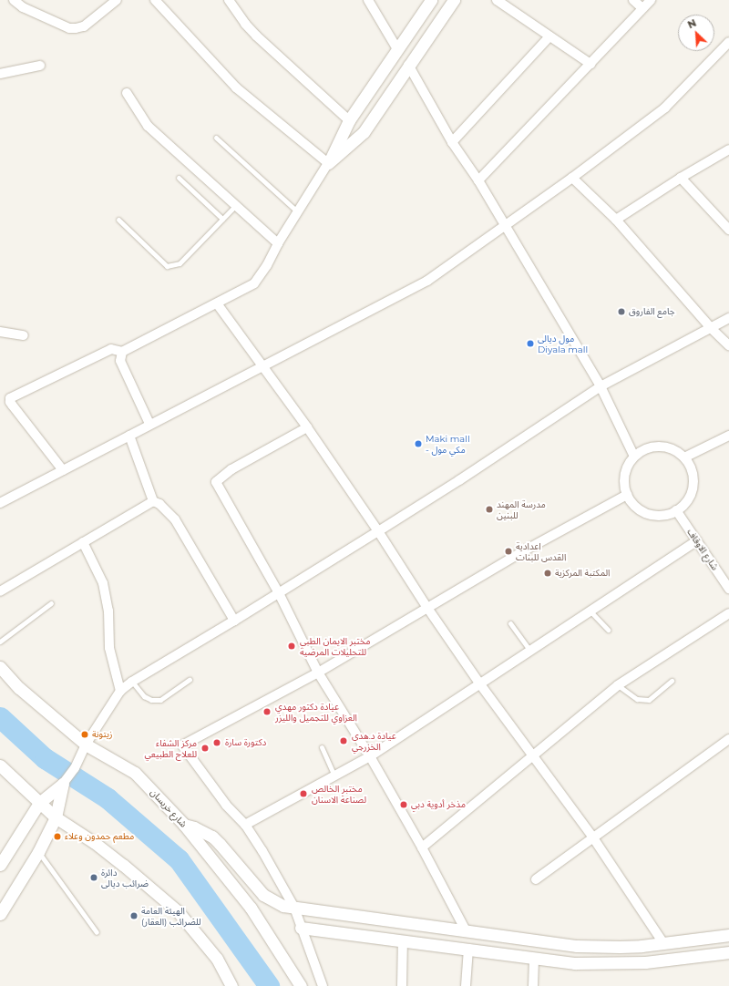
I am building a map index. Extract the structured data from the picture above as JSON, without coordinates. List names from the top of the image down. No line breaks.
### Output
{"streets":{"street":["شارع الاوقاف","شارع خريسان"]},"places":["جامع الفاروق","مول ديالى Diyala mall","Maki mall - مكي مول","مدرسة المهند للبنين","اعدادية القدس للبنات","المكتبة المركزية","مختبر الايمان الطبي للتحليلات المرضية","عيادة دكتور مهدي العزاوي للتجميل والليزر","زيتونة","عيادة د.هدى الخزرجي","دكتورة سارة","مركز الشفاء للعلاج الطبيعي","مختبر الخالص لصناعة الاسنان","مذخر أدوية دبي","مطعم حمدون وعلاء","دائرة ضرائب ديالى","الهيئة العامة للضرائب (العقار)"],"north":"top left"}
